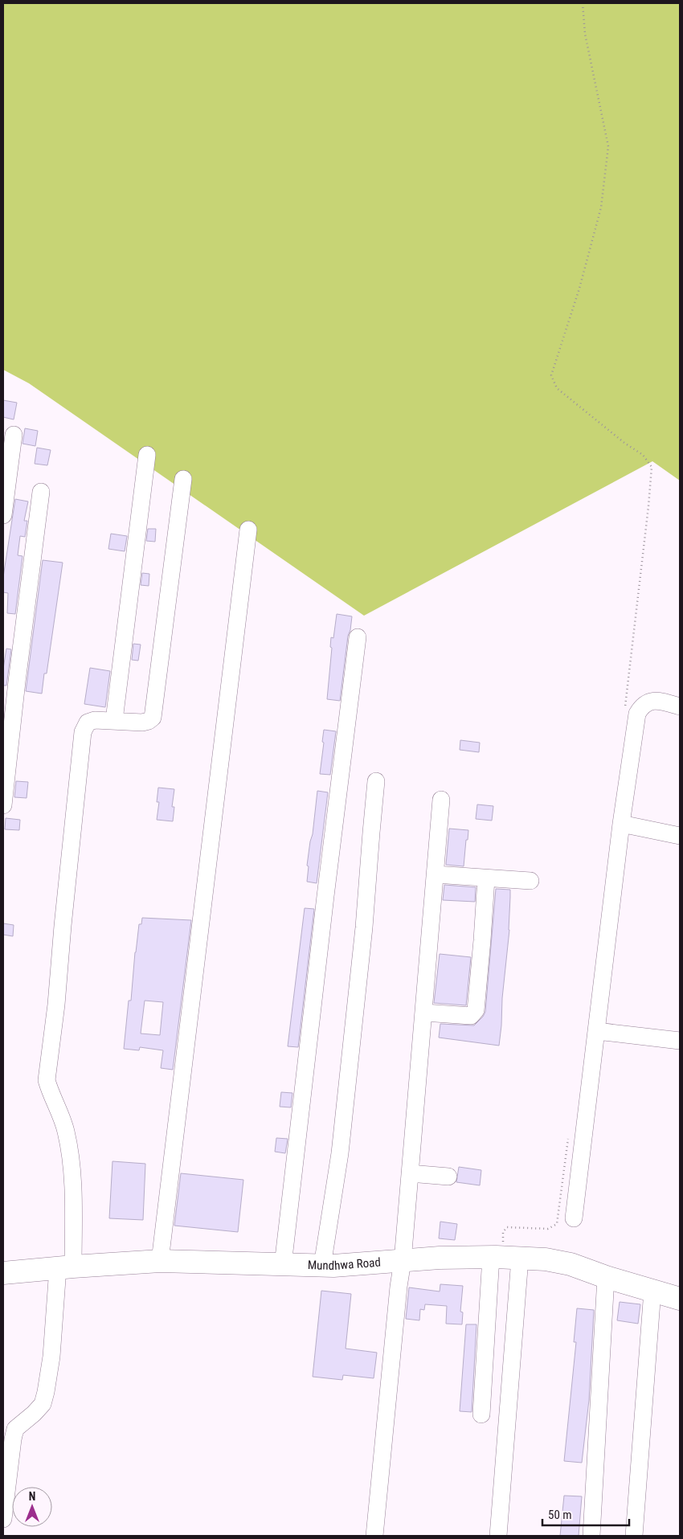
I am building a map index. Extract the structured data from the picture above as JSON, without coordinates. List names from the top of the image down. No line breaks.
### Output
{"streets":{"main road":["Mundhwa Road"]},"scale_bar":"50 m","north":"top"}
